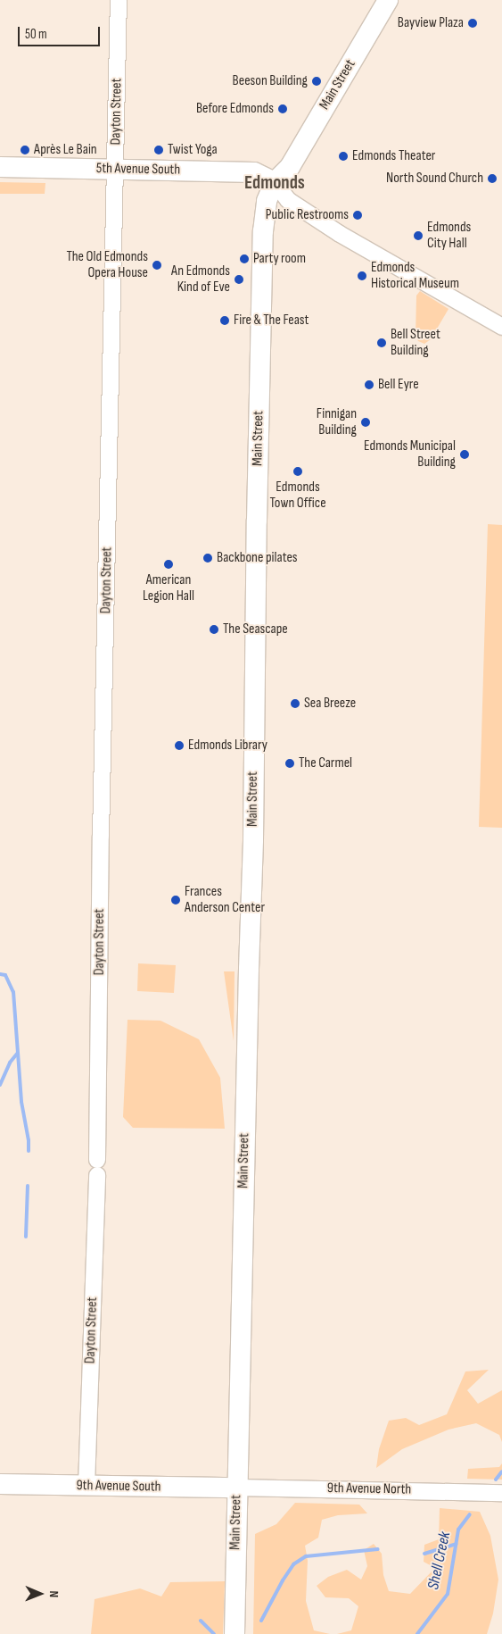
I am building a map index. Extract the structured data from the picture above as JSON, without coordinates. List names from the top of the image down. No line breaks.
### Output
{"streets":{"main road":["Main Street","5th Avenue South","9th Avenue South"],"street":["Dayton Street","9th Avenue North"]},"crossings":[["Main Street","5th Avenue South"],["Main Street","9th Avenue South"],["Main Street","9th Avenue North"],["Dayton Street","5th Avenue South"],["Dayton Street","9th Avenue South"],["9th Avenue South","9th Avenue North"]],"districts":["Edmonds"],"water":["Shell Creek"],"places":["Bayview Plaza","Beeson Building","Before Edmonds","Après Le Bain","Twist Yoga","Edmonds Theater","North Sound Church","Public Restrooms","Edmonds City Hall","Party room","The Old Edmonds Opera House","Edmonds Historical Museum","An Edmonds Kind of Eve","Fire & The Feast","Bell Street Building","Bell Eyre","Finnigan Building","Edmonds Municipal Building","Edmonds Town Office","Backbone pilates","American Legion Hall","The Seascape","Sea Breeze","Edmonds Library","The Carmel","Frances Anderson Center"],"scale_bar":"50 m","north":"right"}
